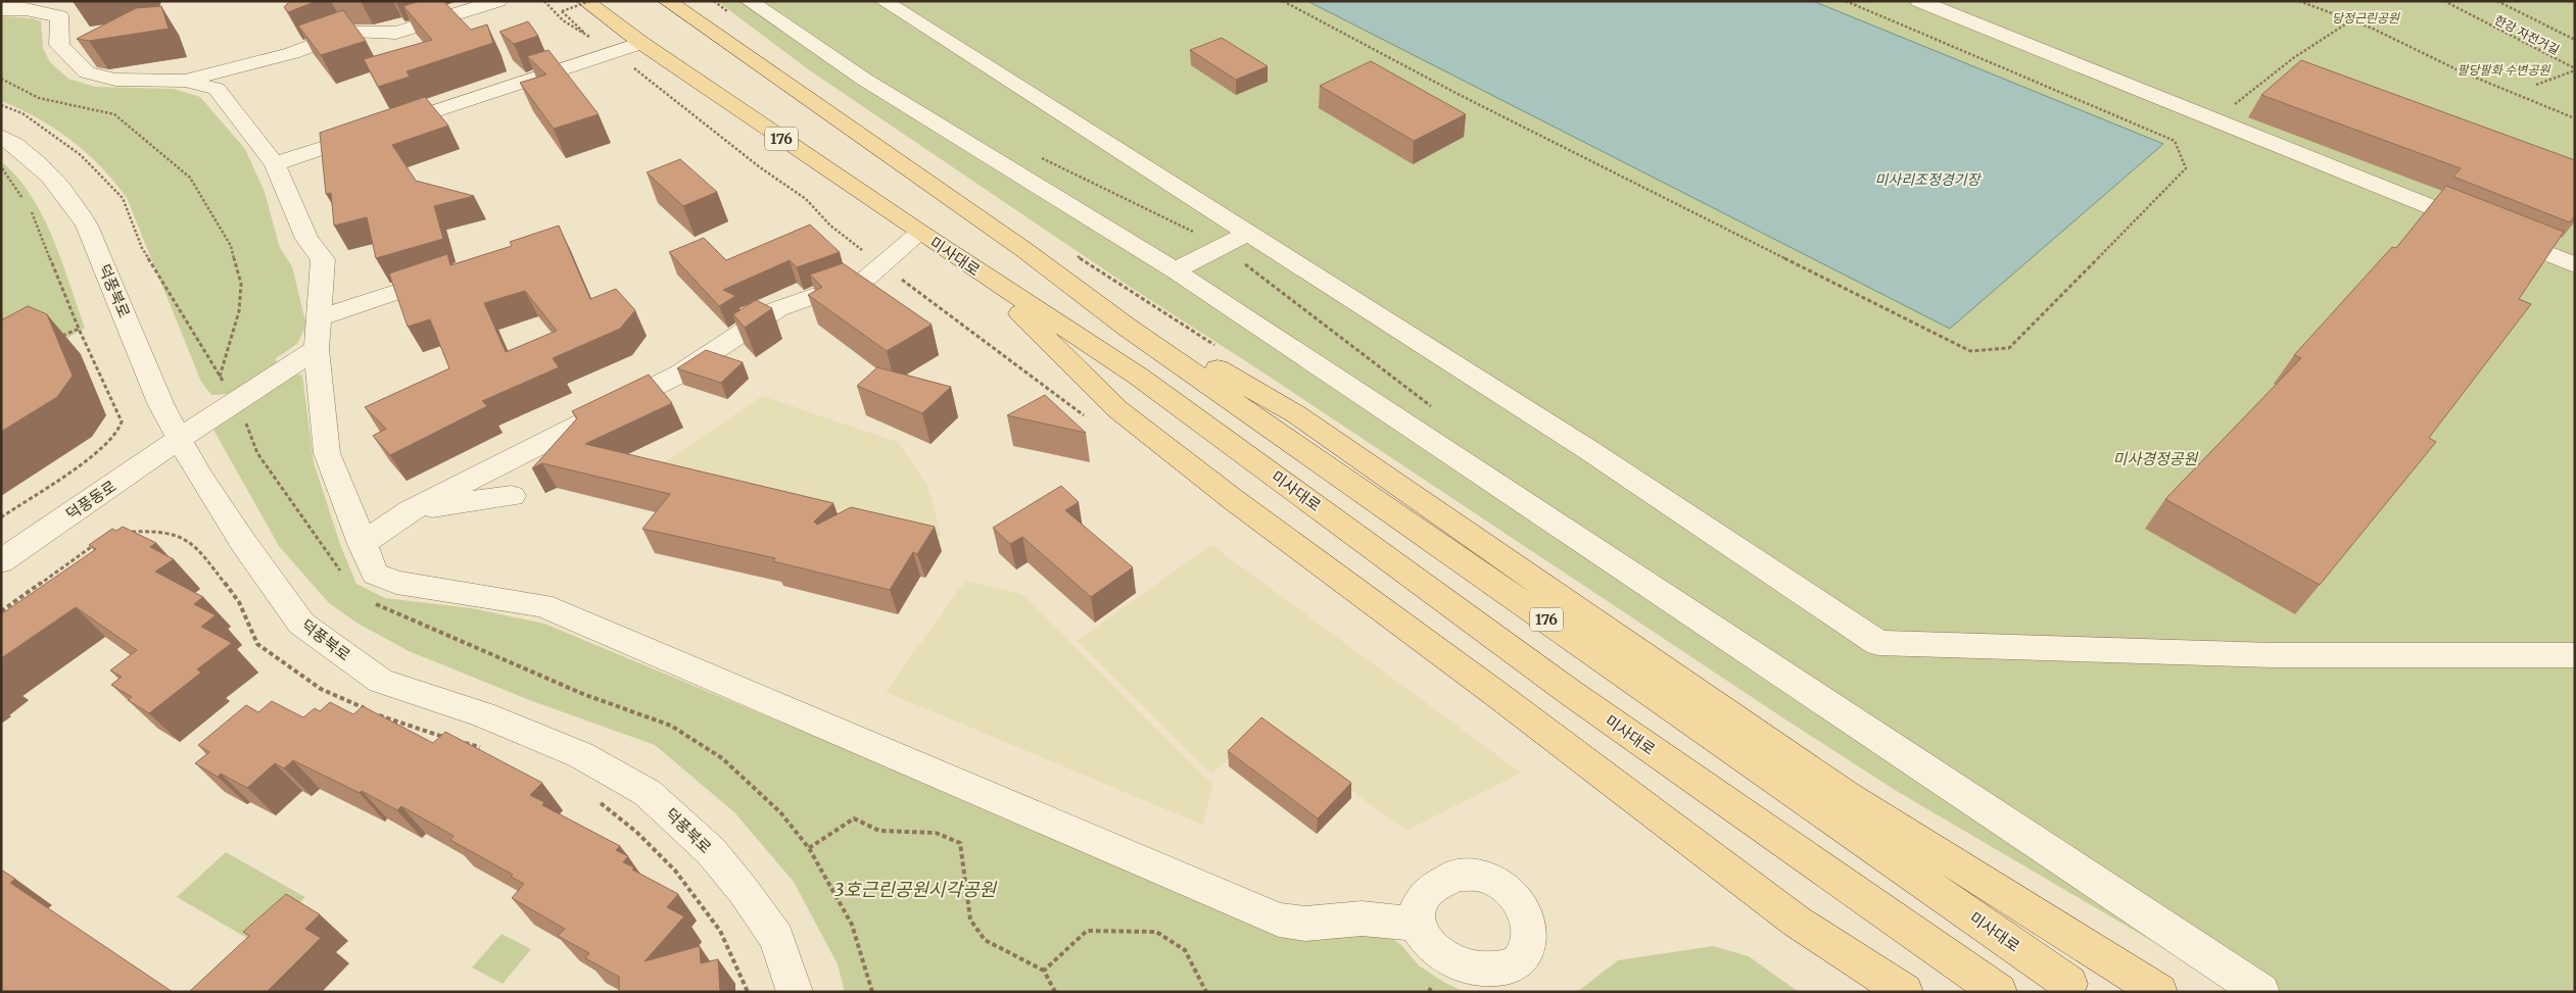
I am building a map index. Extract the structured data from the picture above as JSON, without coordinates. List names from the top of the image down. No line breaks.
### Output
{"streets":{"main road":["176","미사대로"],"street":["덕풍북로","덕풍동로"],"path":["한강 자전거길"]},"crossings":[["덕풍북로","덕풍동로"]],"water":["미사리조정경기장"],"parks":["당정근린공원","팔당팔화 수변공원","미사경정공원","3호근린공원시각공원"]}
